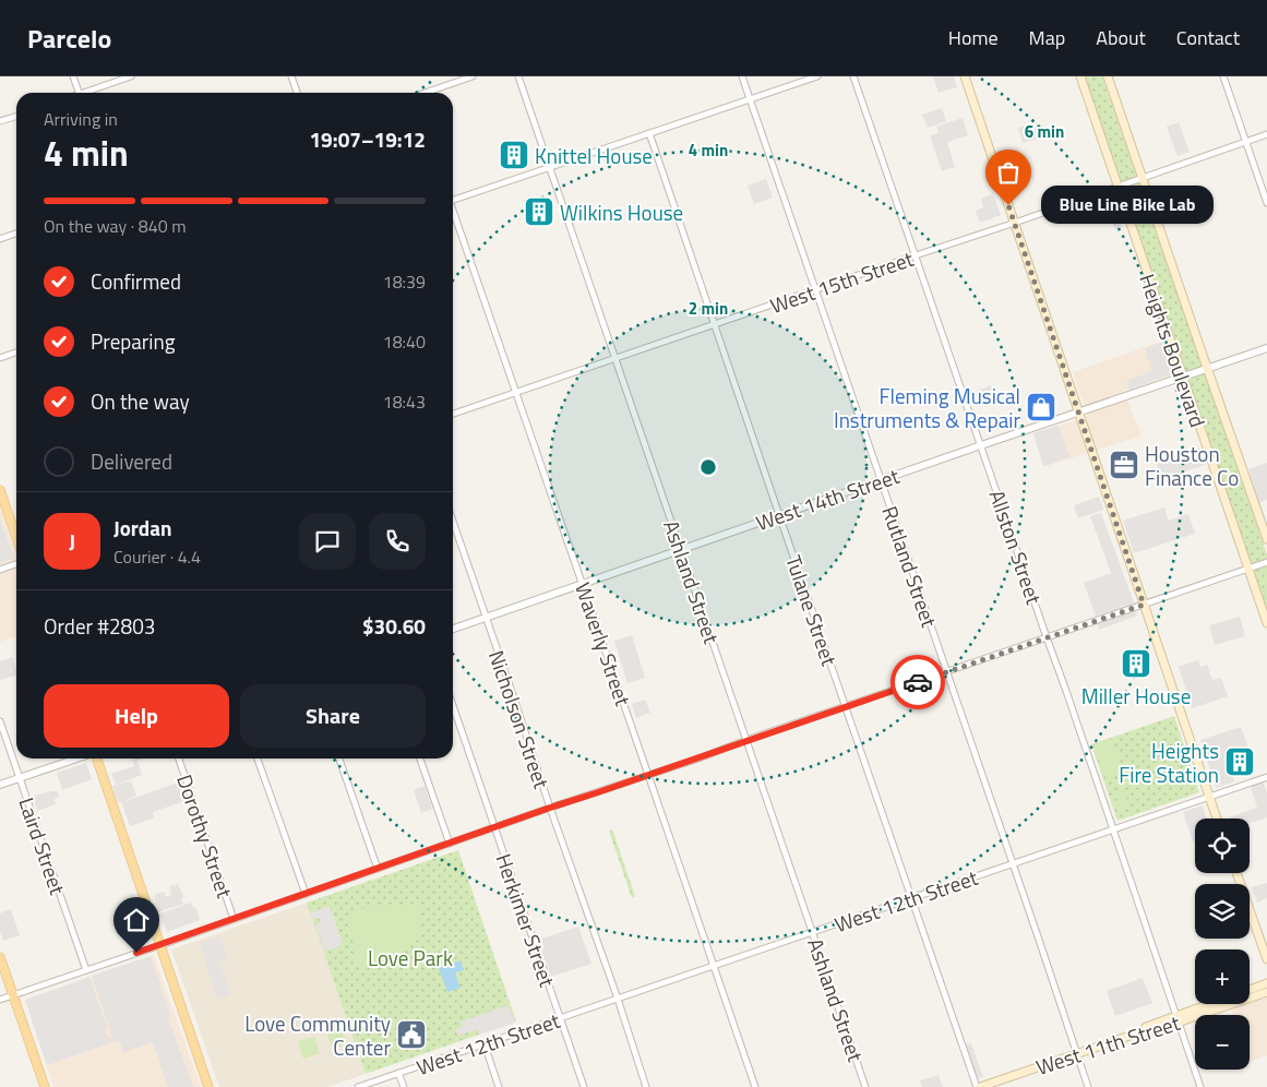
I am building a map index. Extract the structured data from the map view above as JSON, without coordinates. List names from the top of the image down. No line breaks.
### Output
{"streets":{"main road":["Heights Boulevard","West 11th Street"],"street":["West 15th Street","West 14th Street","Allston Street","Rutland Street","Ashland Street","Tulane Street","Waverly Street","Nicholson Street","Dorothy Street","Laird Street","West 12th Street","Herkimer Street"]},"crossings":[["West 15th Street","Heights Boulevard"],["West 15th Street","Allston Street"],["West 15th Street","Rutland Street"],["West 15th Street","Ashland Street"],["West 15th Street","Tulane Street"],["West 15th Street","Waverly Street"],["Heights Boulevard","West 14th Street"],["West 14th Street","Allston Street"],["West 14th Street","Rutland Street"],["West 14th Street","Ashland Street"],["West 14th Street","Tulane Street"],["West 14th Street","Waverly Street"],["West 14th Street","Nicholson Street"],["Allston Street","West 12th Street"],["Allston Street","West 11th Street"],["Rutland Street","West 12th Street"],["Rutland Street","West 11th Street"],["Ashland Street","West 12th Street"],["Tulane Street","West 12th Street"],["Tulane Street","West 11th Street"],["Waverly Street","West 12th Street"],["Nicholson Street","West 12th Street"],["West 12th Street","Herkimer Street"]],"parks":["Love Park"],"places":{"building":["Knittel House","Wilkins House","Miller House","Heights Fire Station"],"other":["Blue Line Bike Lab"],"shop":["Fleming Musical Instruments & Repair"],"office":["Houston Finance Co"],"public building":["Love Community Center"]},"page":{"header":"Parcelo","nav":["Home","Map","About","Contact"],"heading":["4 min","Arriving in","19:07–19:12"],"panel":["Jordan","Courier · 4.4","Order #2803","$30.60"],"bubble":"Blue Line Bike Lab","bar":"On the way · 840 m","list":[["Confirmed","18:39"],["Preparing","18:40"],["On the way","18:43"],"Delivered"],"round":"J","buttons":["Help","Share"],"map_buttons":["+","−"]},"rings":["6 min","4 min","2 min"]}
